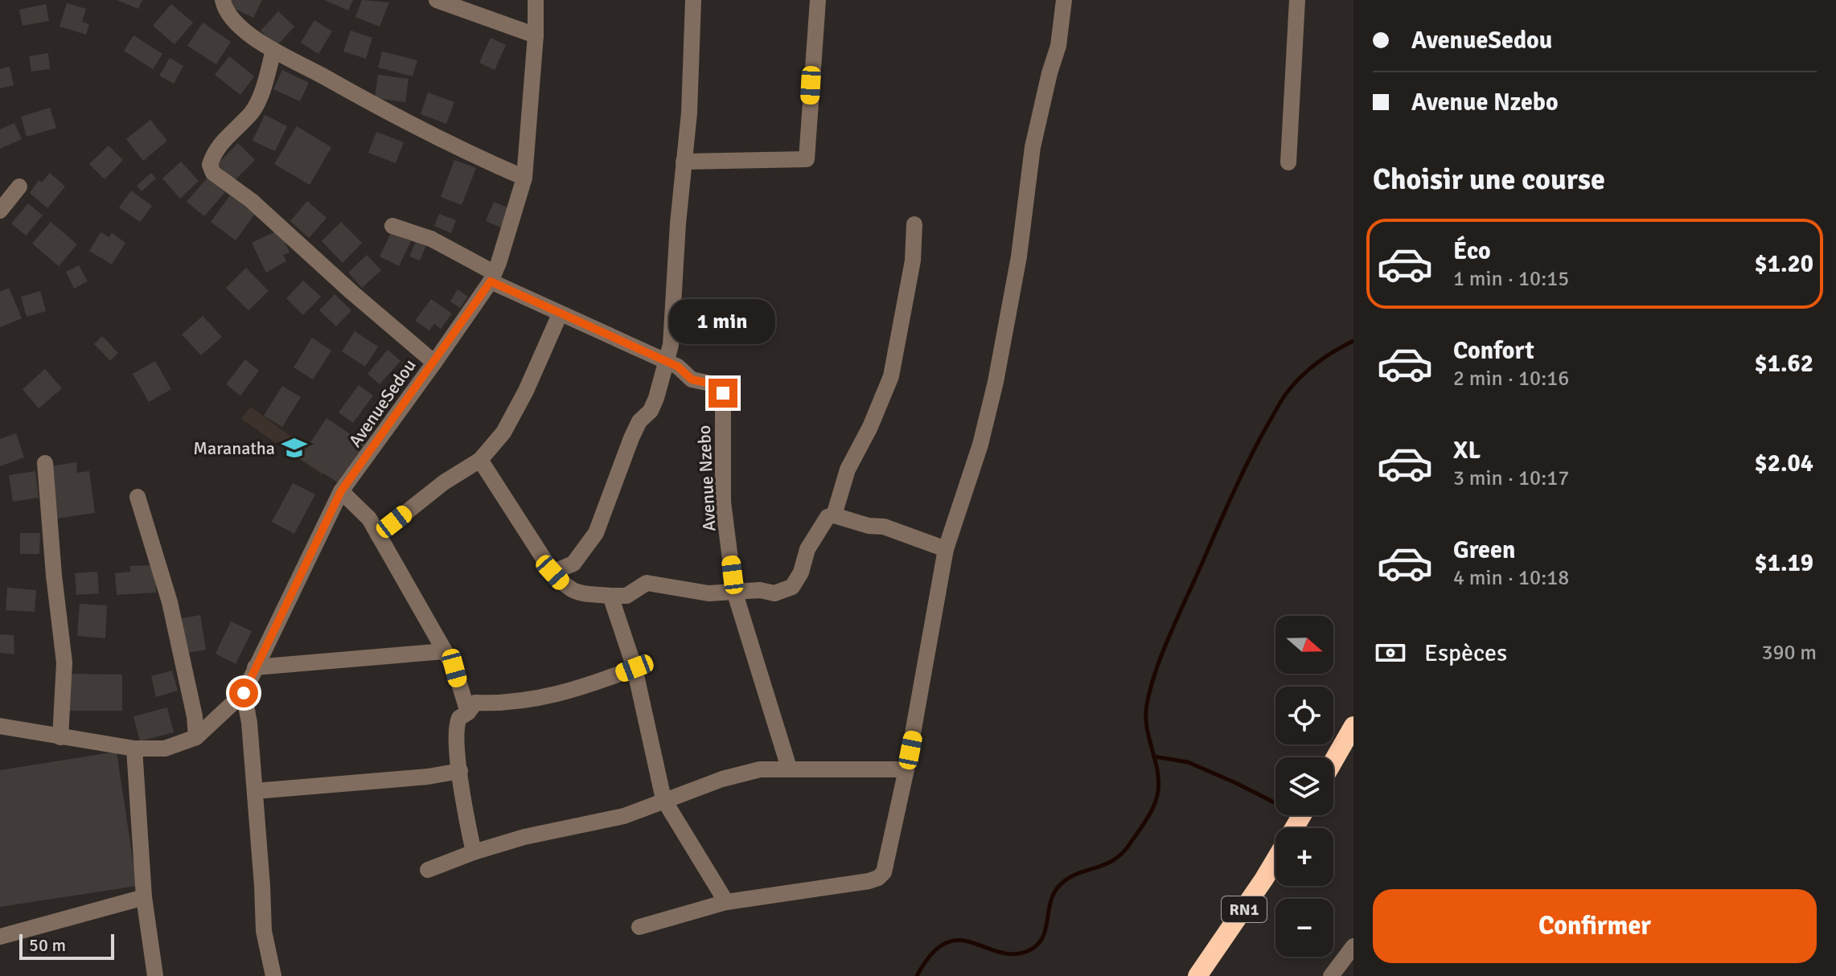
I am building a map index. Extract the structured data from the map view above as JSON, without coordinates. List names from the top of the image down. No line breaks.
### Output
{"streets":{"highway":["RN1"],"street":["AvenueSedou","Avenue Nzebo"]},"crossings":[["AvenueSedou","Avenue Nzebo"]],"places":{"school or university":["Maranatha"]},"scale_bar":"50 m","north":"right","page":{"banner":["AvenueSedou","Avenue Nzebo"],"heading":"Choisir une course","list":[{"name":"Éco","note":"1 min · 10:15","value":"$1.20"},{"name":"Confort","note":"2 min · 10:16","value":"$1.62"},{"name":"XL","note":"3 min · 10:17","value":"$2.04"},{"name":"Green","note":"4 min · 10:18","value":"$1.19"}],"bubble":"1 min","map_buttons":["+","−"],"pay":["Espèces","390 m"],"buttons":"Confirmer","scale":"50 m"}}
